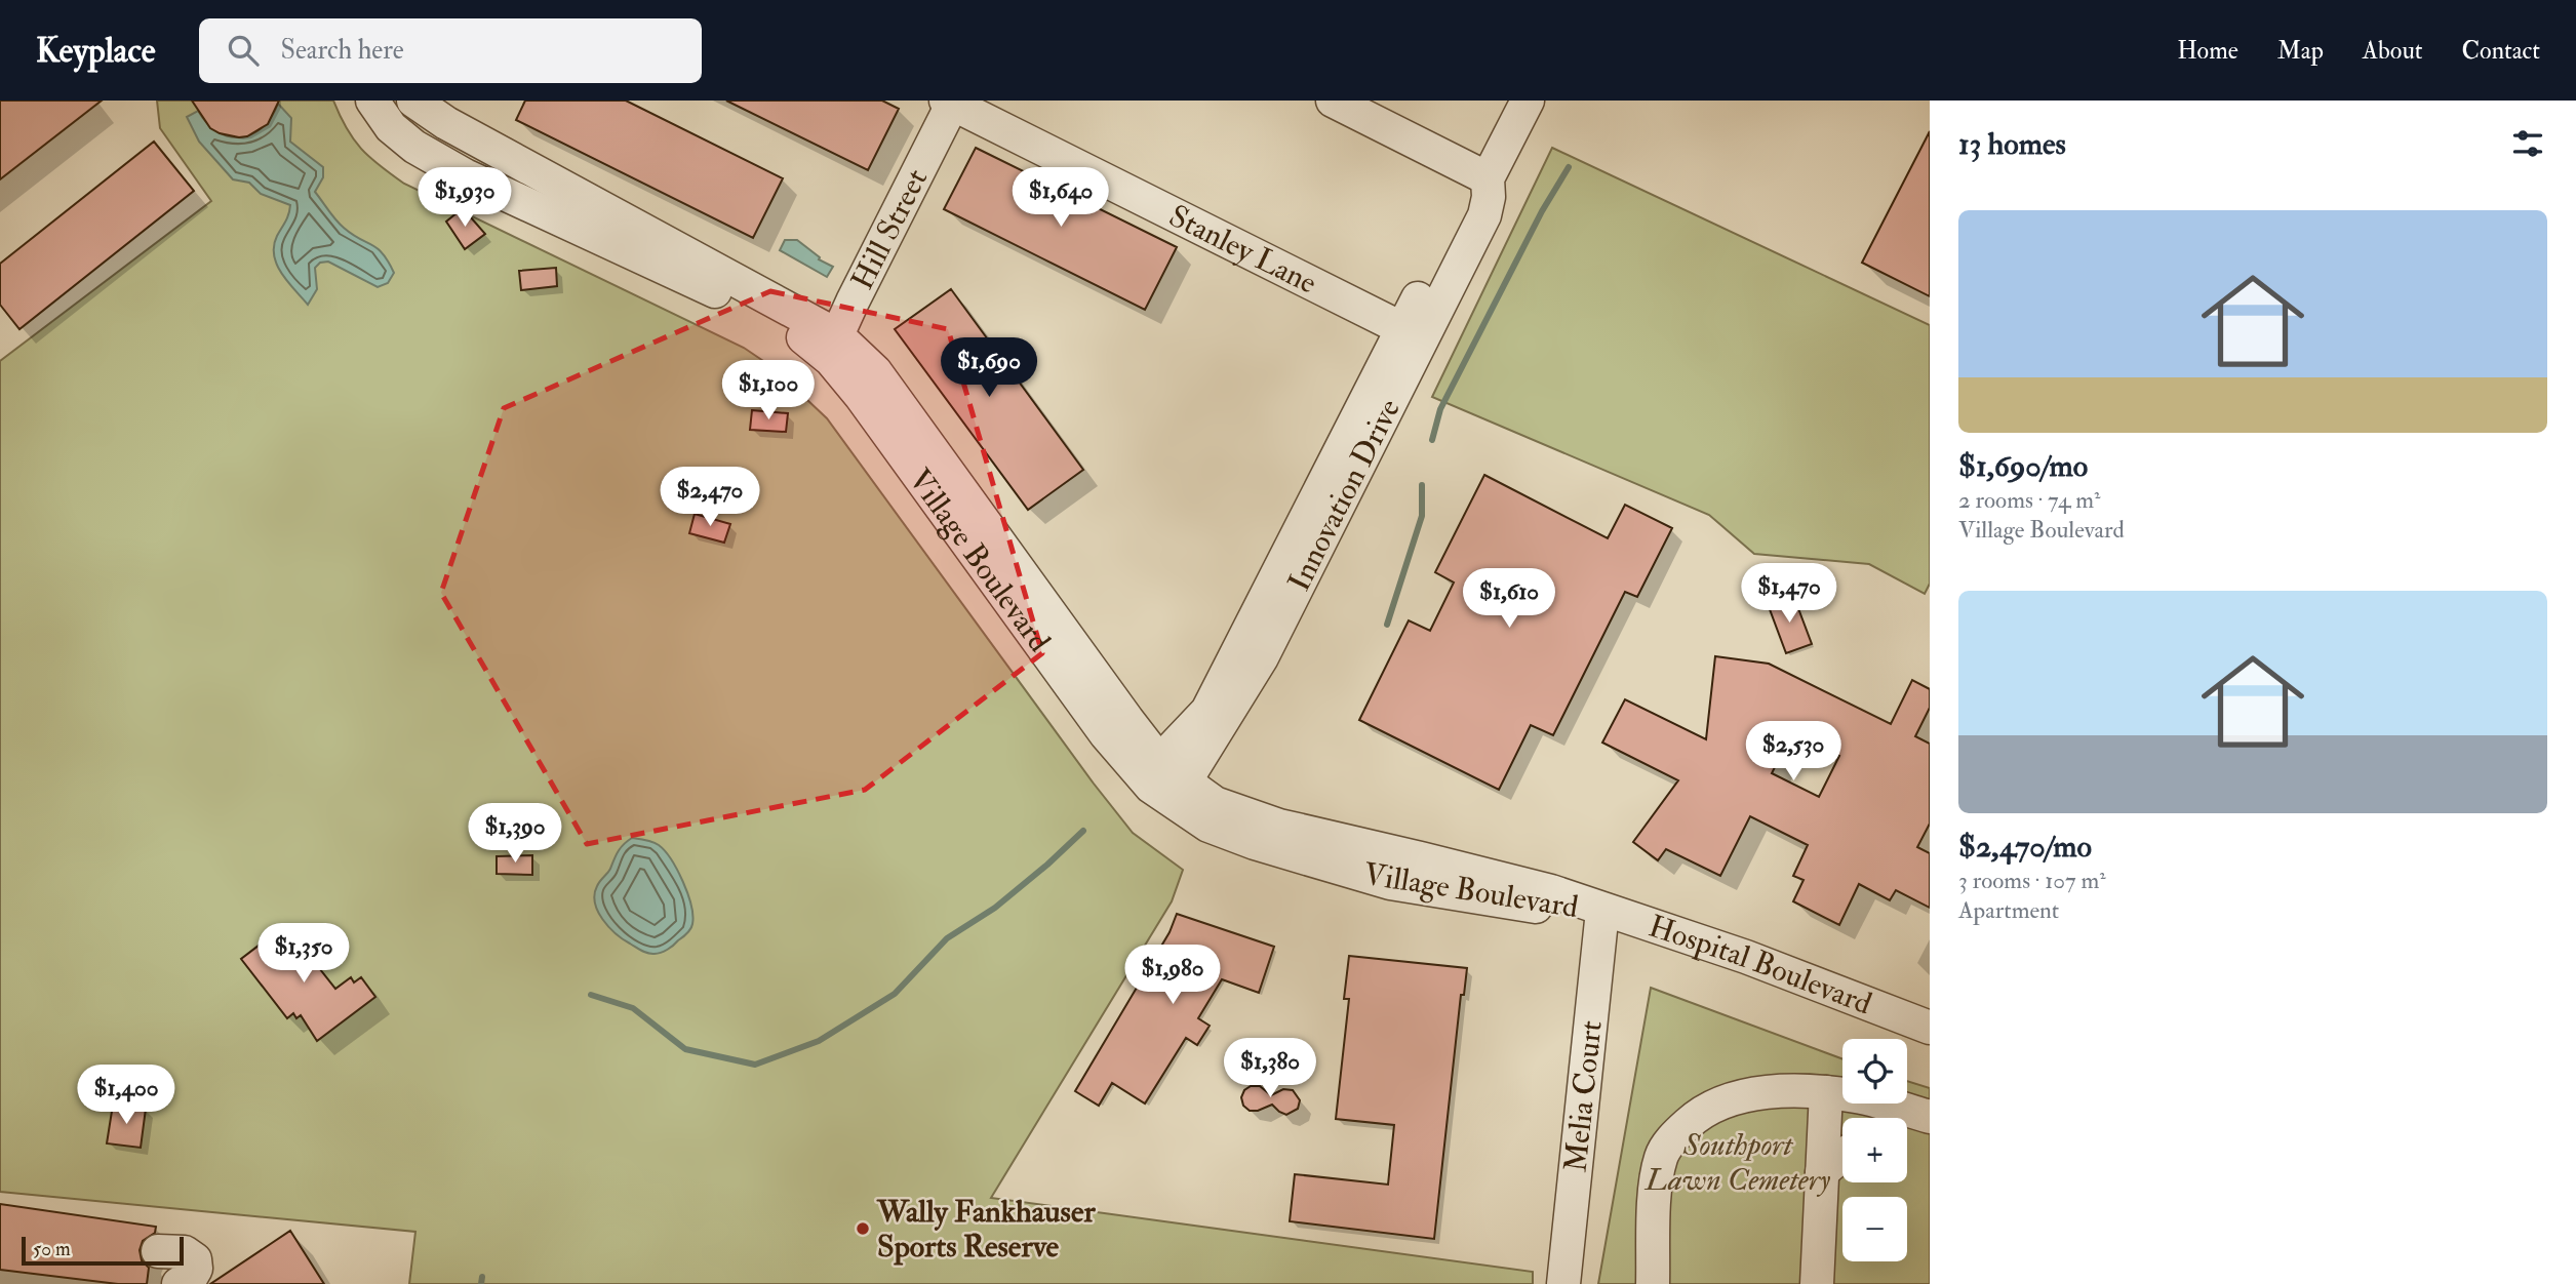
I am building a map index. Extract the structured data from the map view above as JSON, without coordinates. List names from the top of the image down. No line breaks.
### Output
{"streets":{"street":["Hill Street","Stanley Lane","Innovation Drive","Village Boulevard","Hospital Boulevard","Melia Court"]},"crossings":[["Hill Street","Stanley Lane"],["Hill Street","Village Boulevard"],["Stanley Lane","Innovation Drive"],["Innovation Drive","Village Boulevard"],["Village Boulevard","Hospital Boulevard"],["Village Boulevard","Melia Court"],["Hospital Boulevard","Melia Court"]],"parks":["Southport Lawn Cemetery"],"places":["Wally Fankhauser Sports Reserve"],"scale_bar":"50 m","page":{"header":"Keyplace","search":"Search here","nav":["Home","Map","About","Contact"],"heading":"13 homes","price":["$1,930","$1,640","$1,690","$1,100","$2,470","$1,470","$1,610","$2,530","$1,390","$1,350","$1,980","$1,380","$1,400"],"list":[{"name":"$1,690/mo","note":"2 rooms · 74 m² · Village Boulevard"},{"name":"$2,470/mo","note":"3 rooms · 107 m² · Apartment"}],"map_buttons":["+","−"],"scale":"50 m"}}
